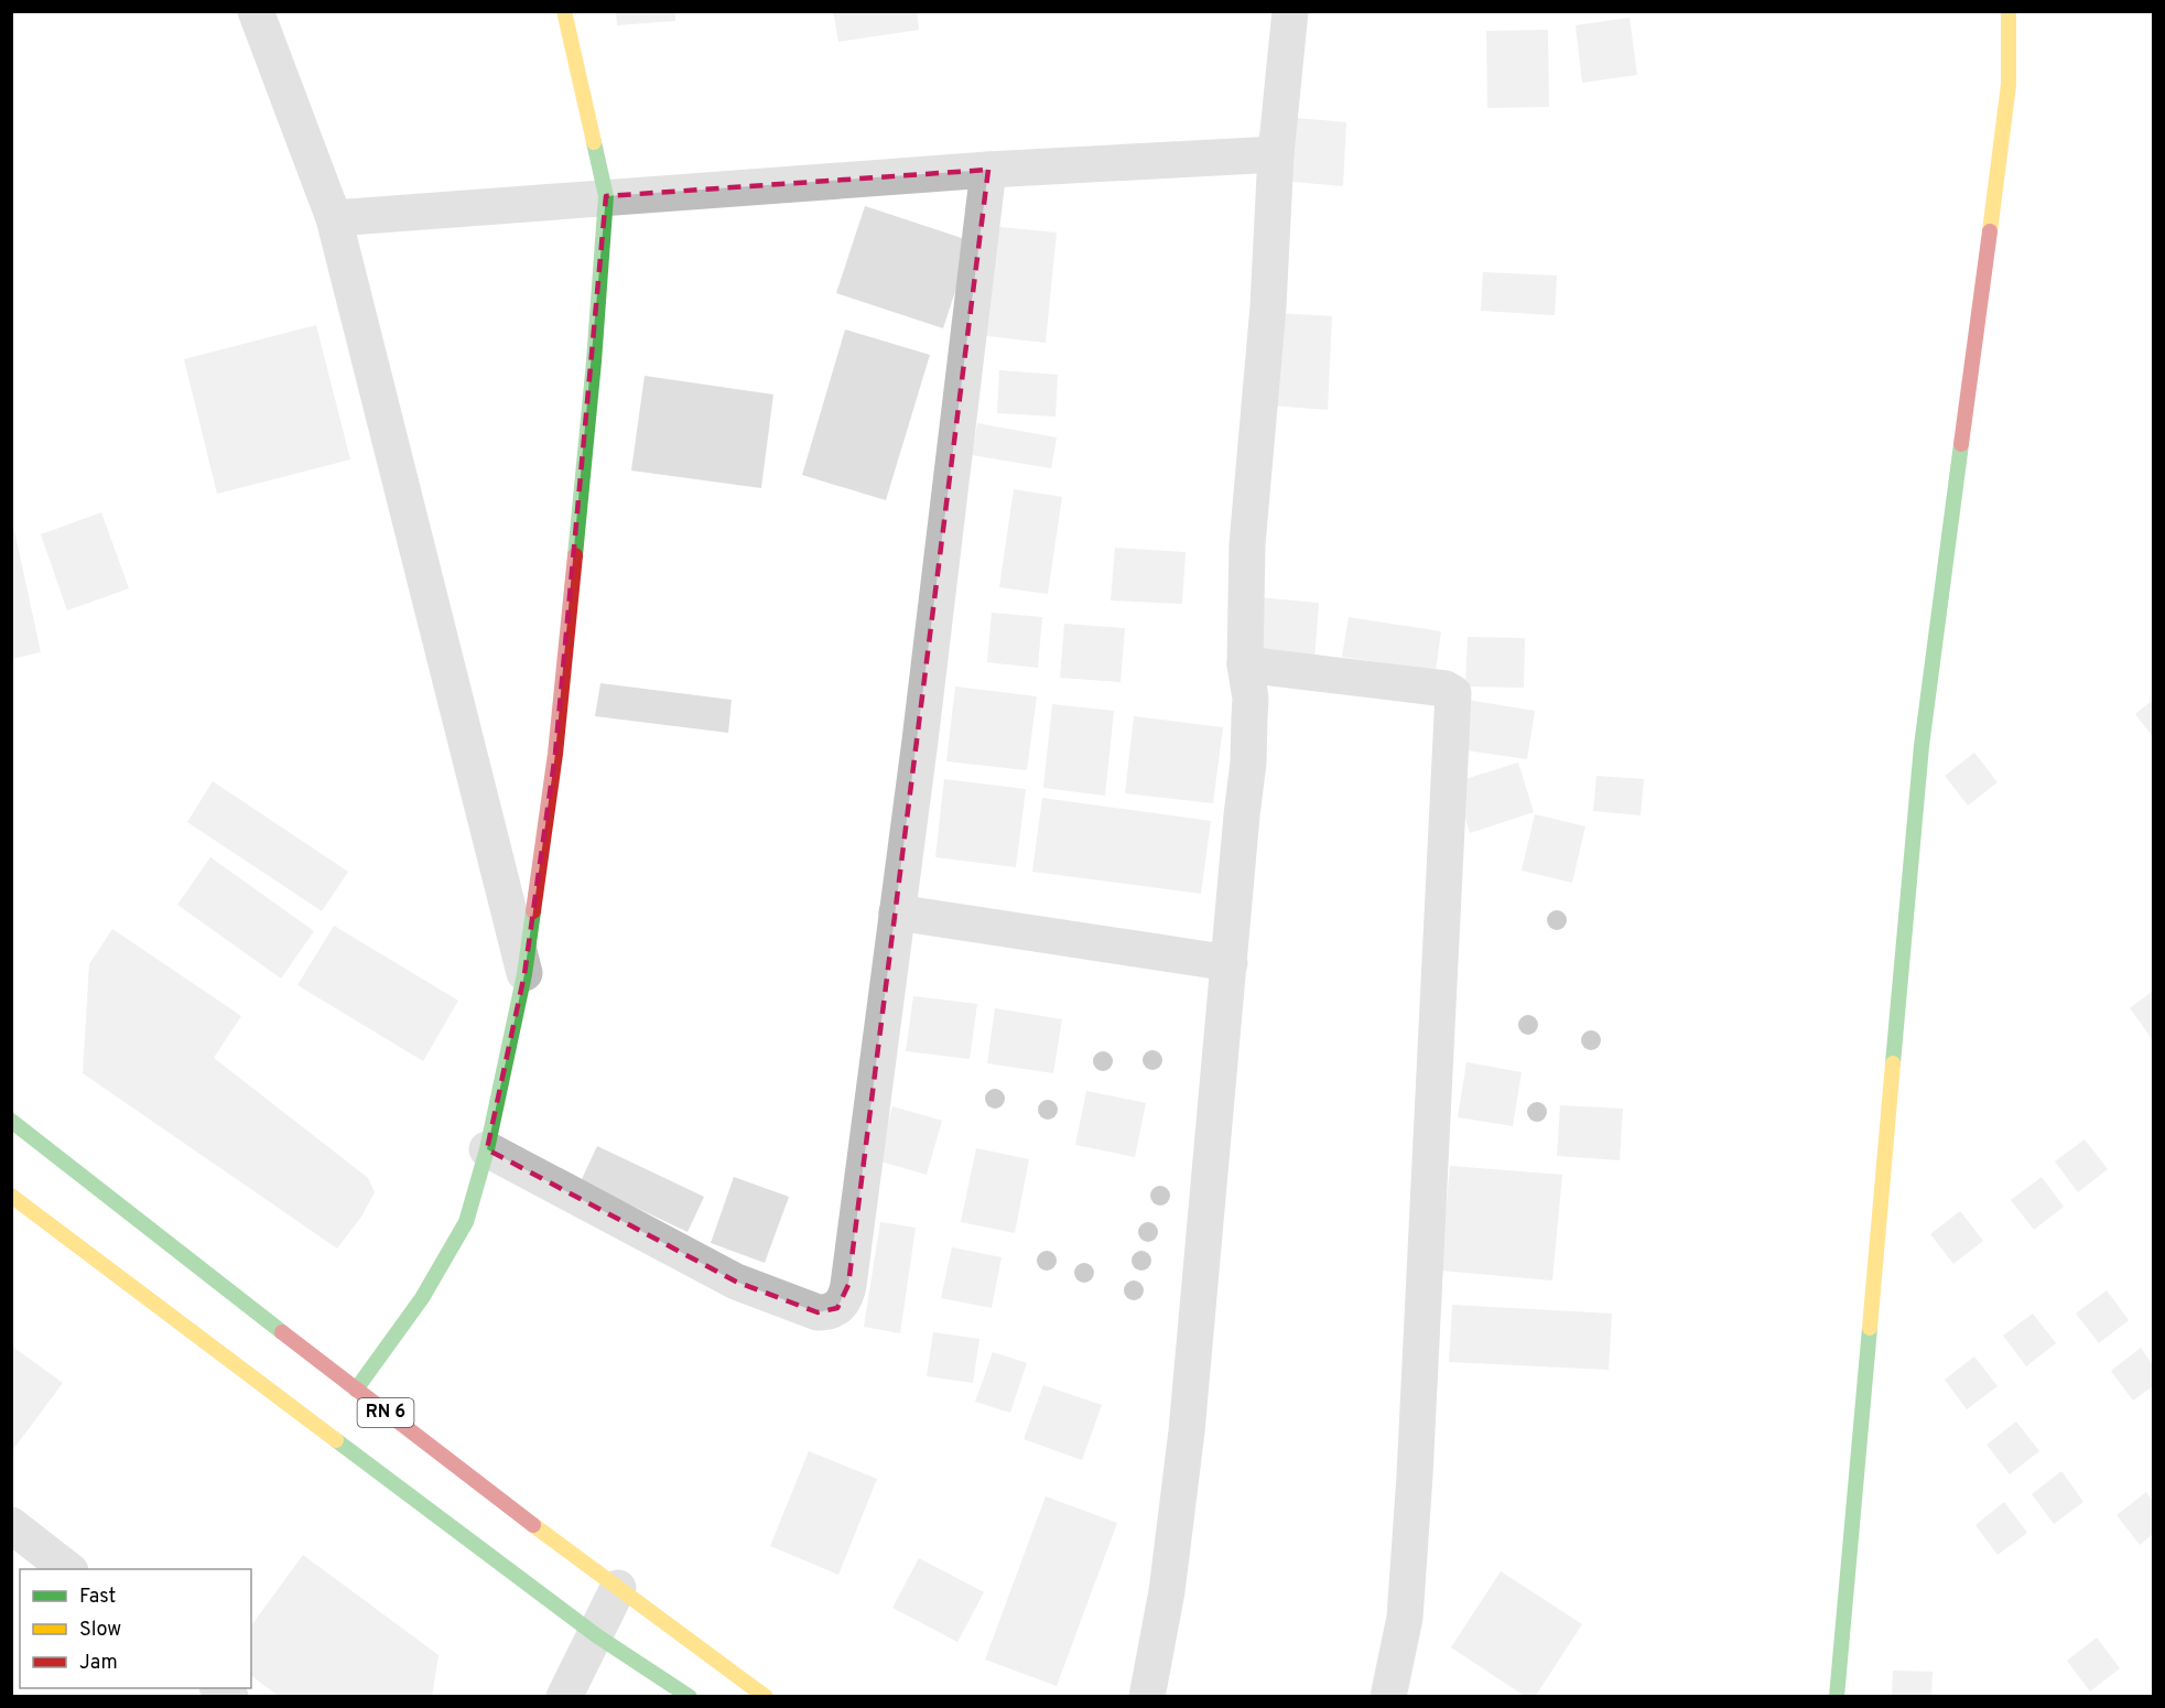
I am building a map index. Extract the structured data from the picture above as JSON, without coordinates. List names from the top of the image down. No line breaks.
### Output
{"streets":{"street":["RN 6"]},"legend":["Fast","Slow","Jam"]}
